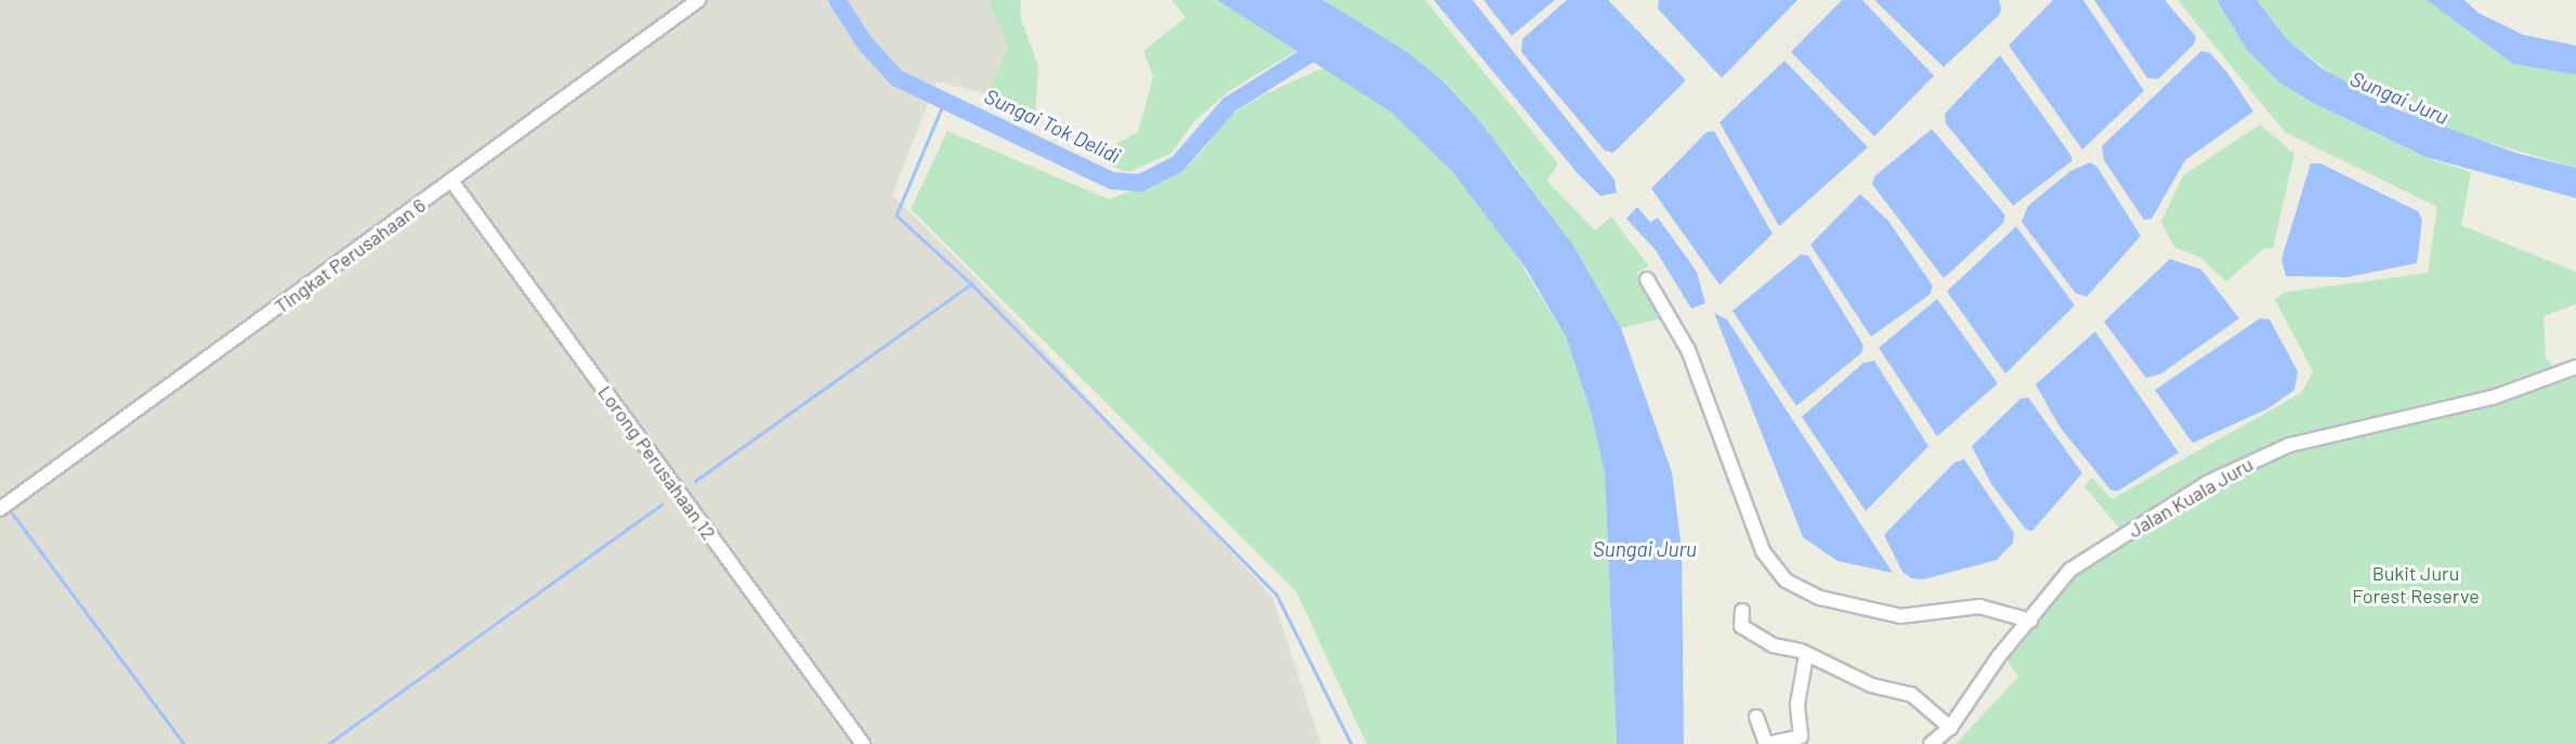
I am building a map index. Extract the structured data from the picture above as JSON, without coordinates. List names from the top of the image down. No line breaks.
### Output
{"streets":{"street":["Tingkat Perusahaan 6","Lorong Perusahaan 12","Jalan Kuala Juru"]},"crossings":[["Tingkat Perusahaan 6","Lorong Perusahaan 12"]],"water":["Sungai Juru","Sungai Tok Delidi"],"parks":["Bukit Juru Forest Reserve"]}
